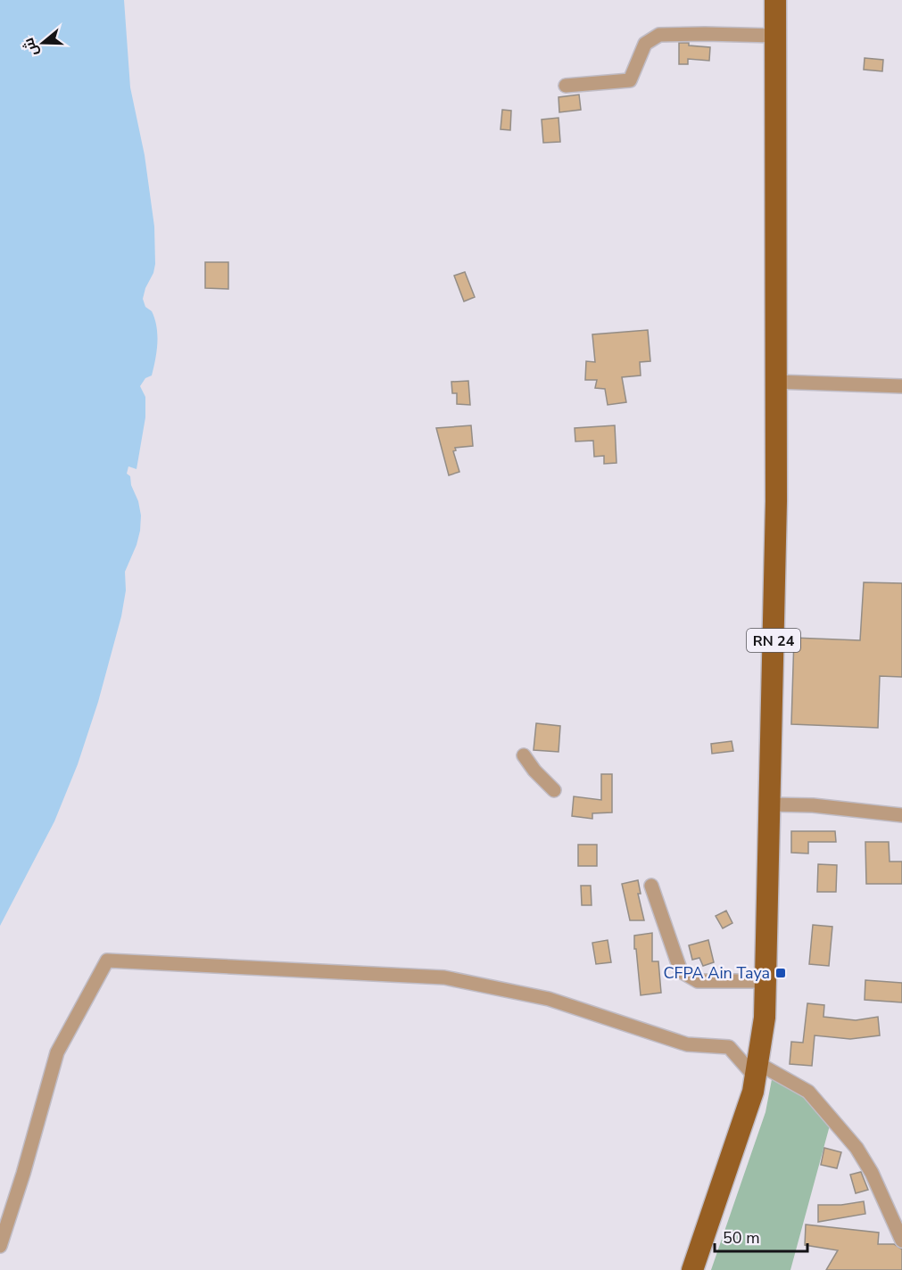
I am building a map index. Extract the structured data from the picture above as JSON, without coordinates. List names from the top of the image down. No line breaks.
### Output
{"streets":{"main road":["RN 24"]},"places":{"transit":["CFPA Ain Taya"]},"scale_bar":"50 m","north":"left"}
